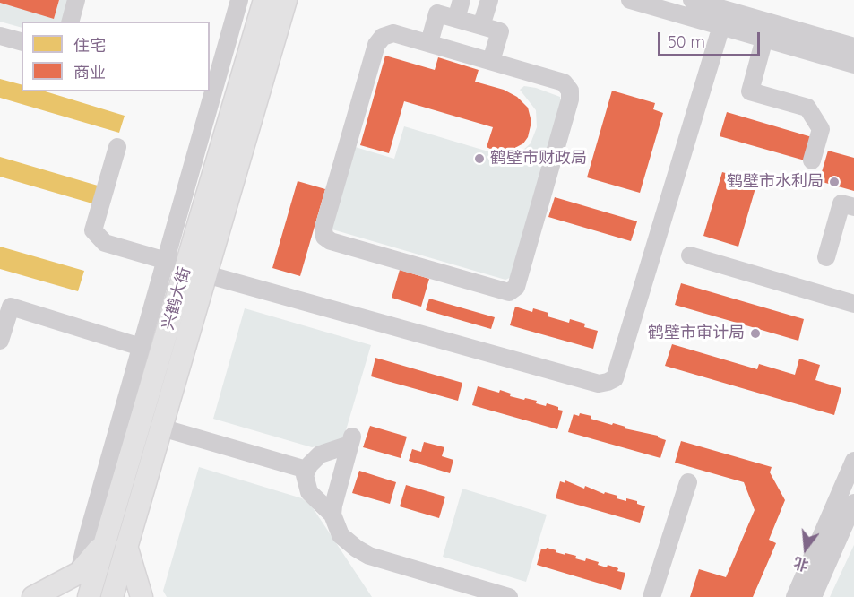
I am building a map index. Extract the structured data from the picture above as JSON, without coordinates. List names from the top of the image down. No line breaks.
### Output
{"streets":{"main road":["兴鹤大街"]},"places":["鹤壁市财政局","鹤壁市水利局","鹤壁市审计局"],"legend":["住宅","商业"],"scale_bar":"50 m","north":"bottom"}
